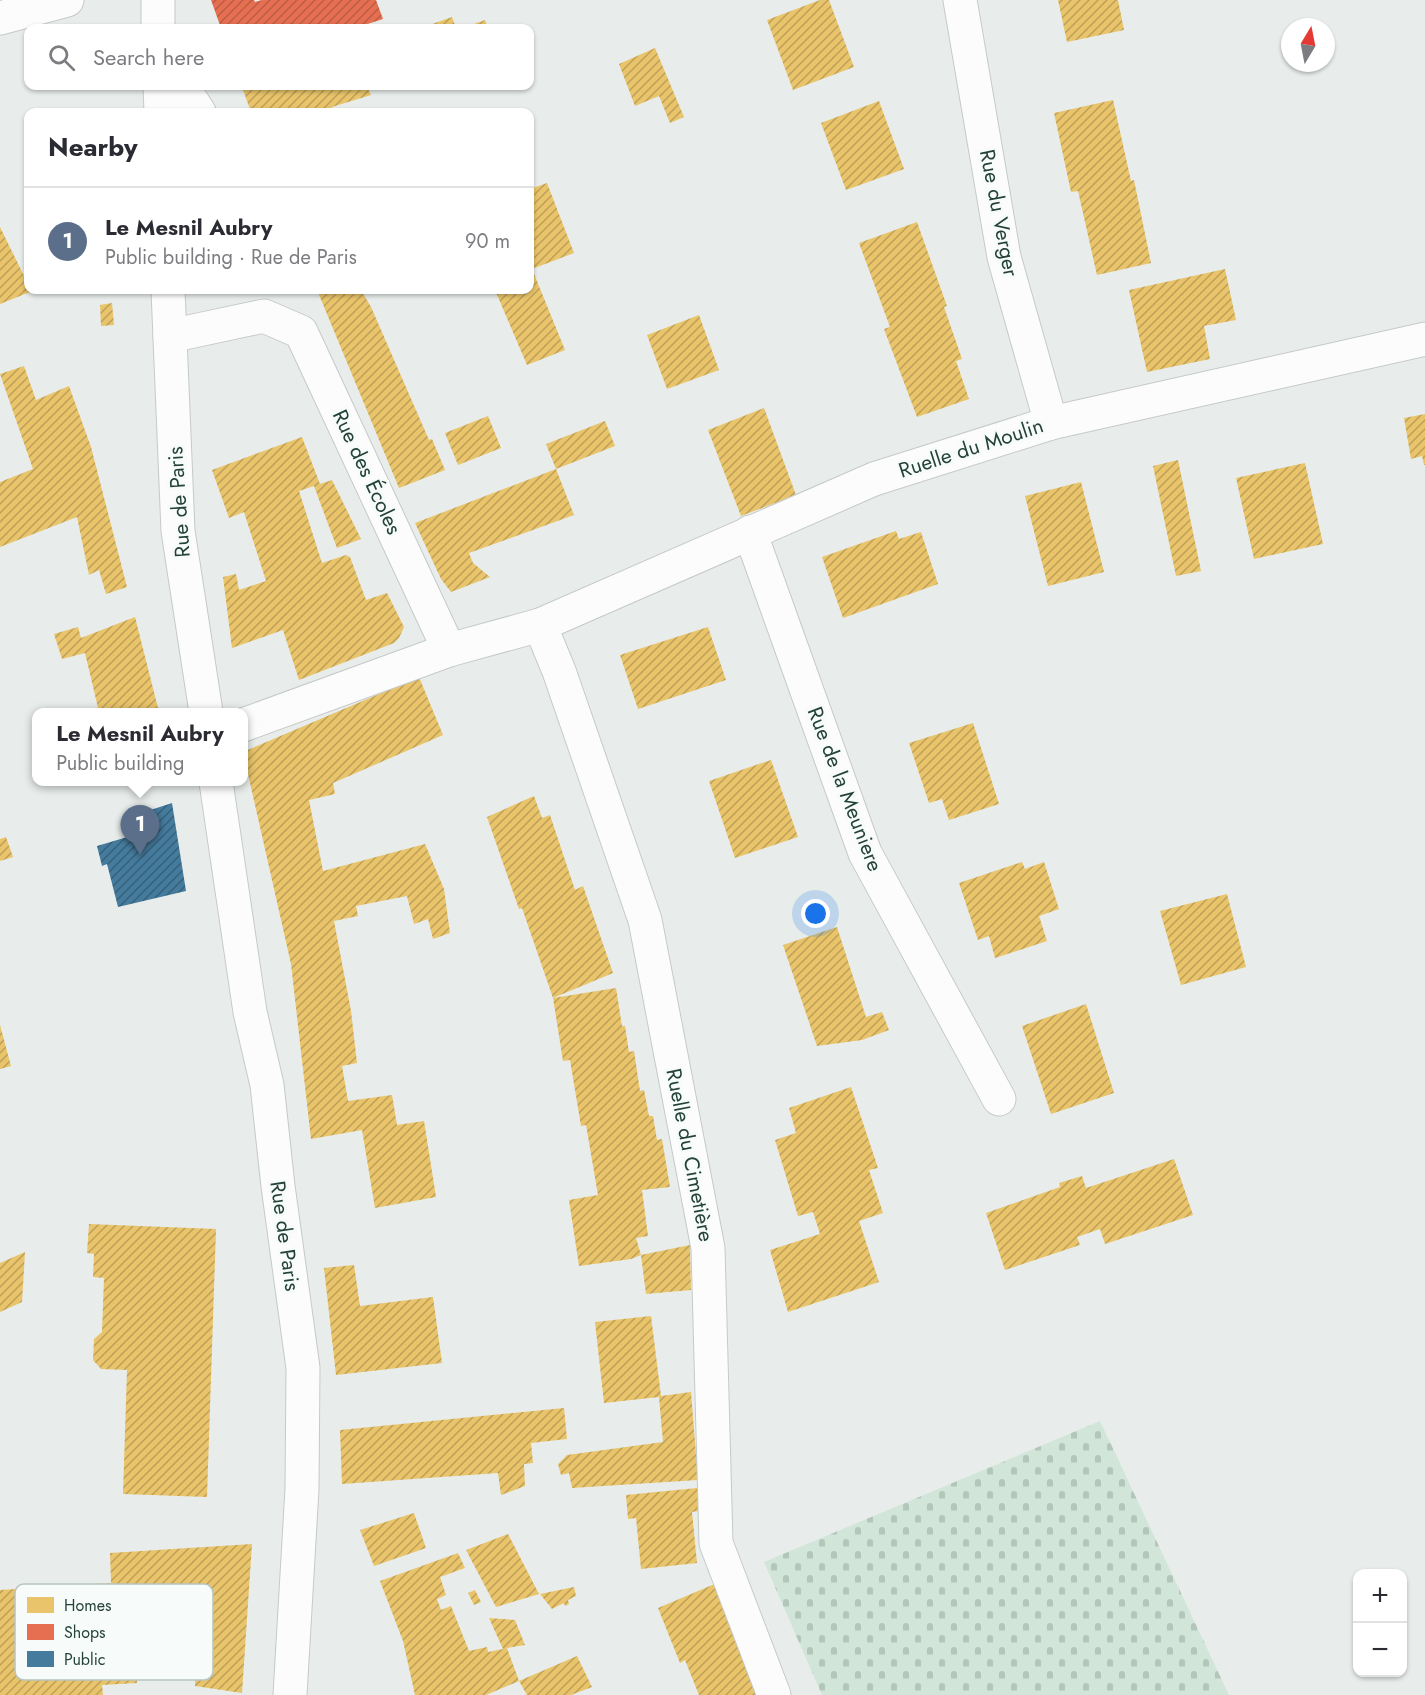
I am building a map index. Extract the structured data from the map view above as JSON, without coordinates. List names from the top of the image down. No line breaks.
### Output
{"streets":{"street":["Rue du Verger","Ruelle du Moulin","Rue des Écoles","Rue de Paris","Rue de la Meuniere","Ruelle du Cimetière"]},"crossings":[["Rue du Verger","Ruelle du Moulin"],["Ruelle du Moulin","Rue des Écoles"],["Ruelle du Moulin","Rue de la Meuniere"],["Ruelle du Moulin","Ruelle du Cimetière"],["Rue des Écoles","Rue de Paris"]],"legend":["Homes","Shops","Public"],"north":"top","page":{"search":"Search here","heading":"Nearby","list":[{"mark":"1","name":"Le Mesnil Aubry","note":"Public building · Rue de Paris","value":"90 m"}],"popup":["Le Mesnil Aubry","Public building"],"pins":"1","map_buttons":["+","−"]}}
